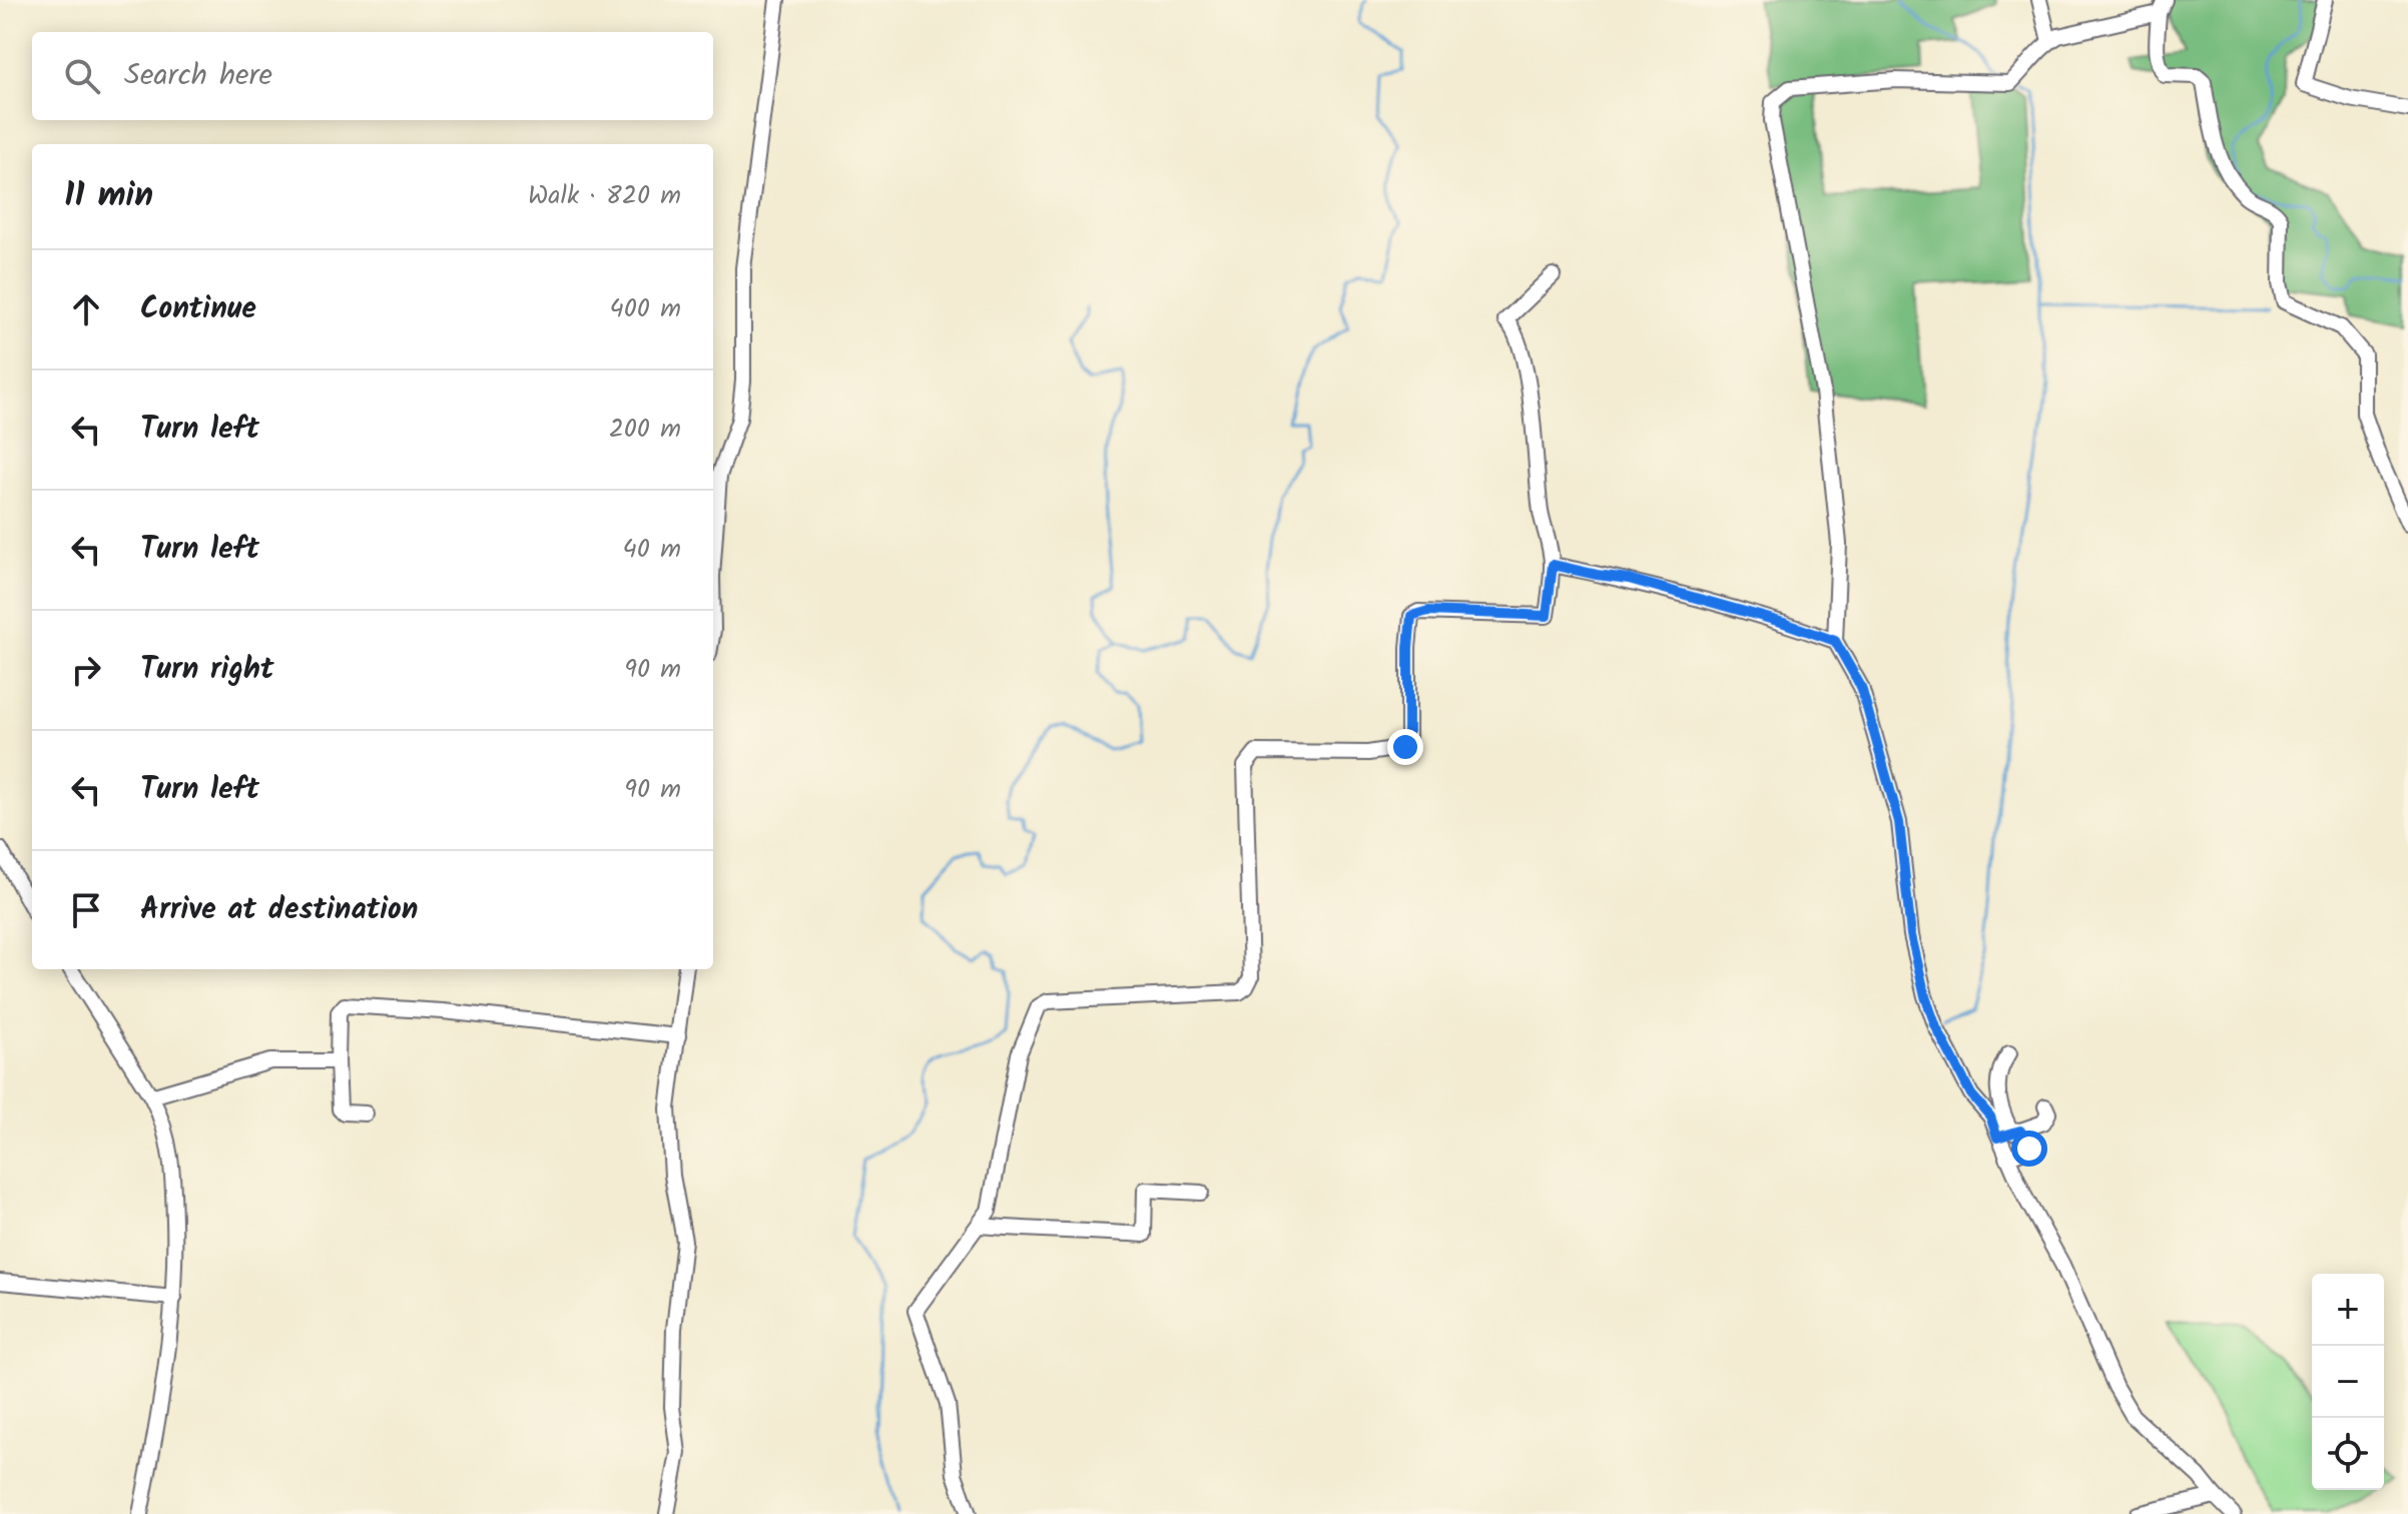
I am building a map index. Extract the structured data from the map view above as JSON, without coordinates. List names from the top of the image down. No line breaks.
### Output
{"page":{"search":"Search here","heading":["11 min","Walk · 820 m"],"list":[["Continue","400 m"],["Turn left","200 m"],["Turn left","40 m"],["Turn right","90 m"],["Turn left","90 m"],"Arrive at destination"],"map_buttons":["+","−"]}}
